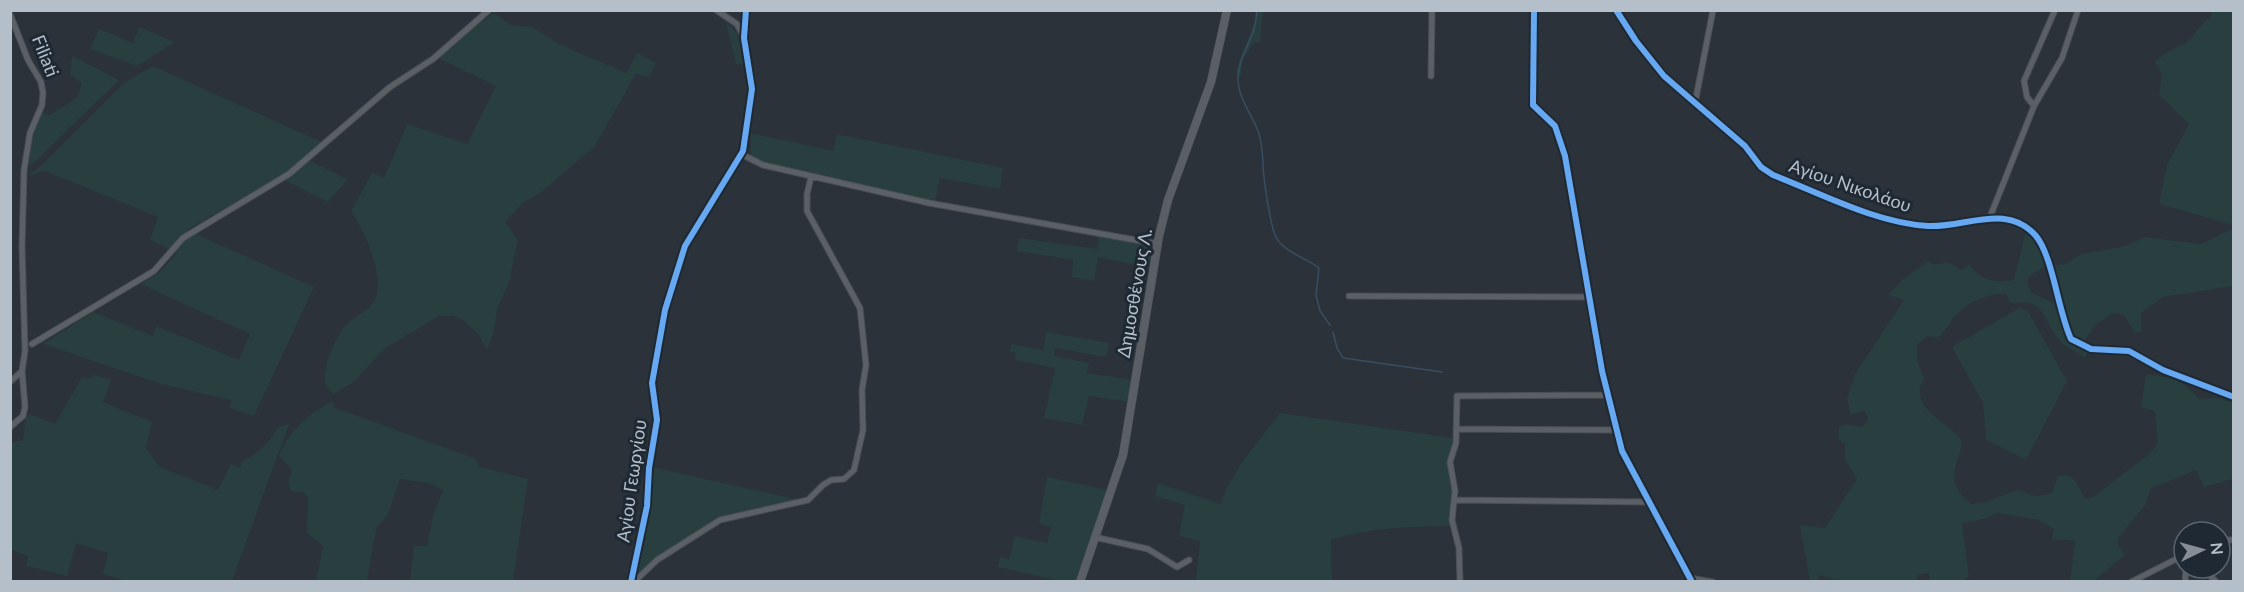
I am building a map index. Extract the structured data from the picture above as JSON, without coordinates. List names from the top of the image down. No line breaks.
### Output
{"streets":{"street":["Filiati","Αγίου Νικολάου","Δημοσθένους Λ.","Αγίου Γεωργίου"]},"north":"right"}
